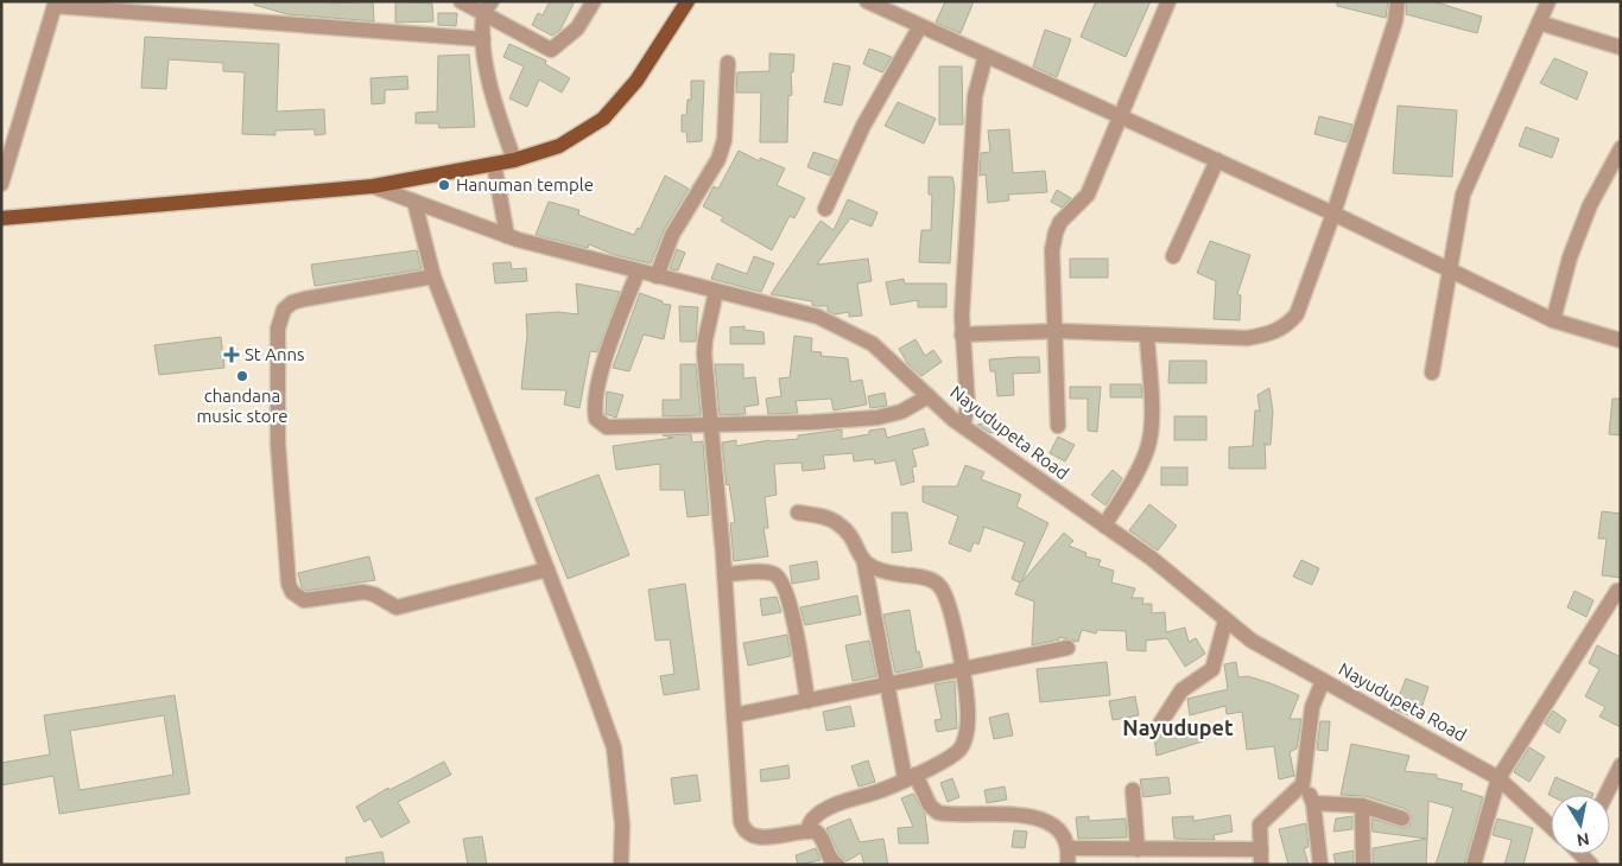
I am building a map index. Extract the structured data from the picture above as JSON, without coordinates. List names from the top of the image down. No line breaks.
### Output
{"streets":{"street":["Nayudupeta Road"]},"districts":["Nayudupet"],"places":{"other":["Hanuman temple","chandana music store"],"health":["St Anns"]},"north":"bottom"}
